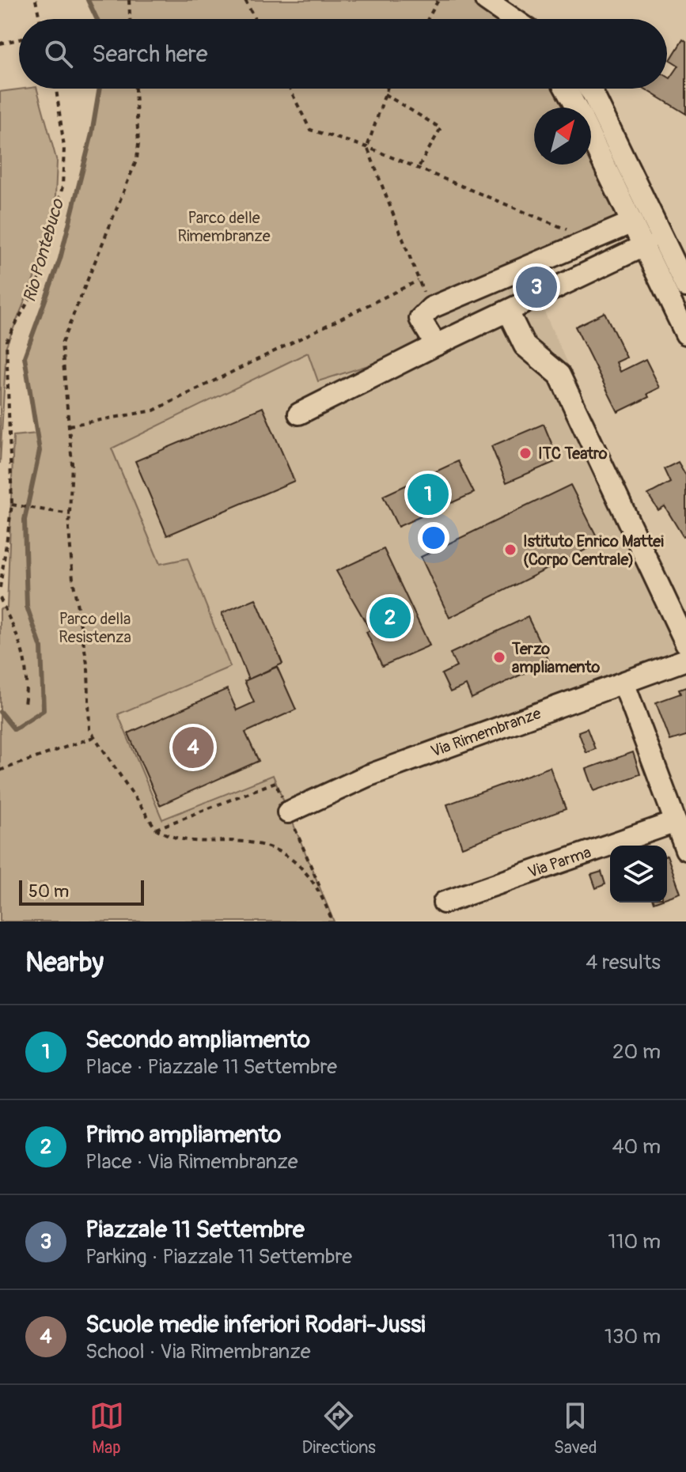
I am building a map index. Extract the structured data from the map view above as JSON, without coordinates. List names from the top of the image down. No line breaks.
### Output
{"streets":{"street":["Via Rimembranze","Via Parma"]},"water":["Rio Pontebuco"],"parks":["Parco delle Rimembranze","Parco della Resistenza"],"places":["ITC Teatro","Istituto Enrico Mattei (Corpo Centrale)","Terzo ampliamento"],"scale_bar":"50 m","north":"top right","page":{"search":"Search here","pins":["3","1","2","4"],"scale":"50 m","heading":["Nearby","4 results"],"list":[{"mark":"1","name":"Secondo ampliamento","note":"Place · Piazzale 11 Settembre","value":"20 m"},{"mark":"2","name":"Primo ampliamento","note":"Place · Via Rimembranze","value":"40 m"},{"mark":"3","name":"Piazzale 11 Settembre","note":"Parking · Piazzale 11 Settembre","value":"110 m"},{"mark":"4","name":"Scuole medie inferiori Rodari-Jussi","note":"School · Via Rimembranze","value":"130 m"}],"nav":["Map","Directions","Saved"]}}
